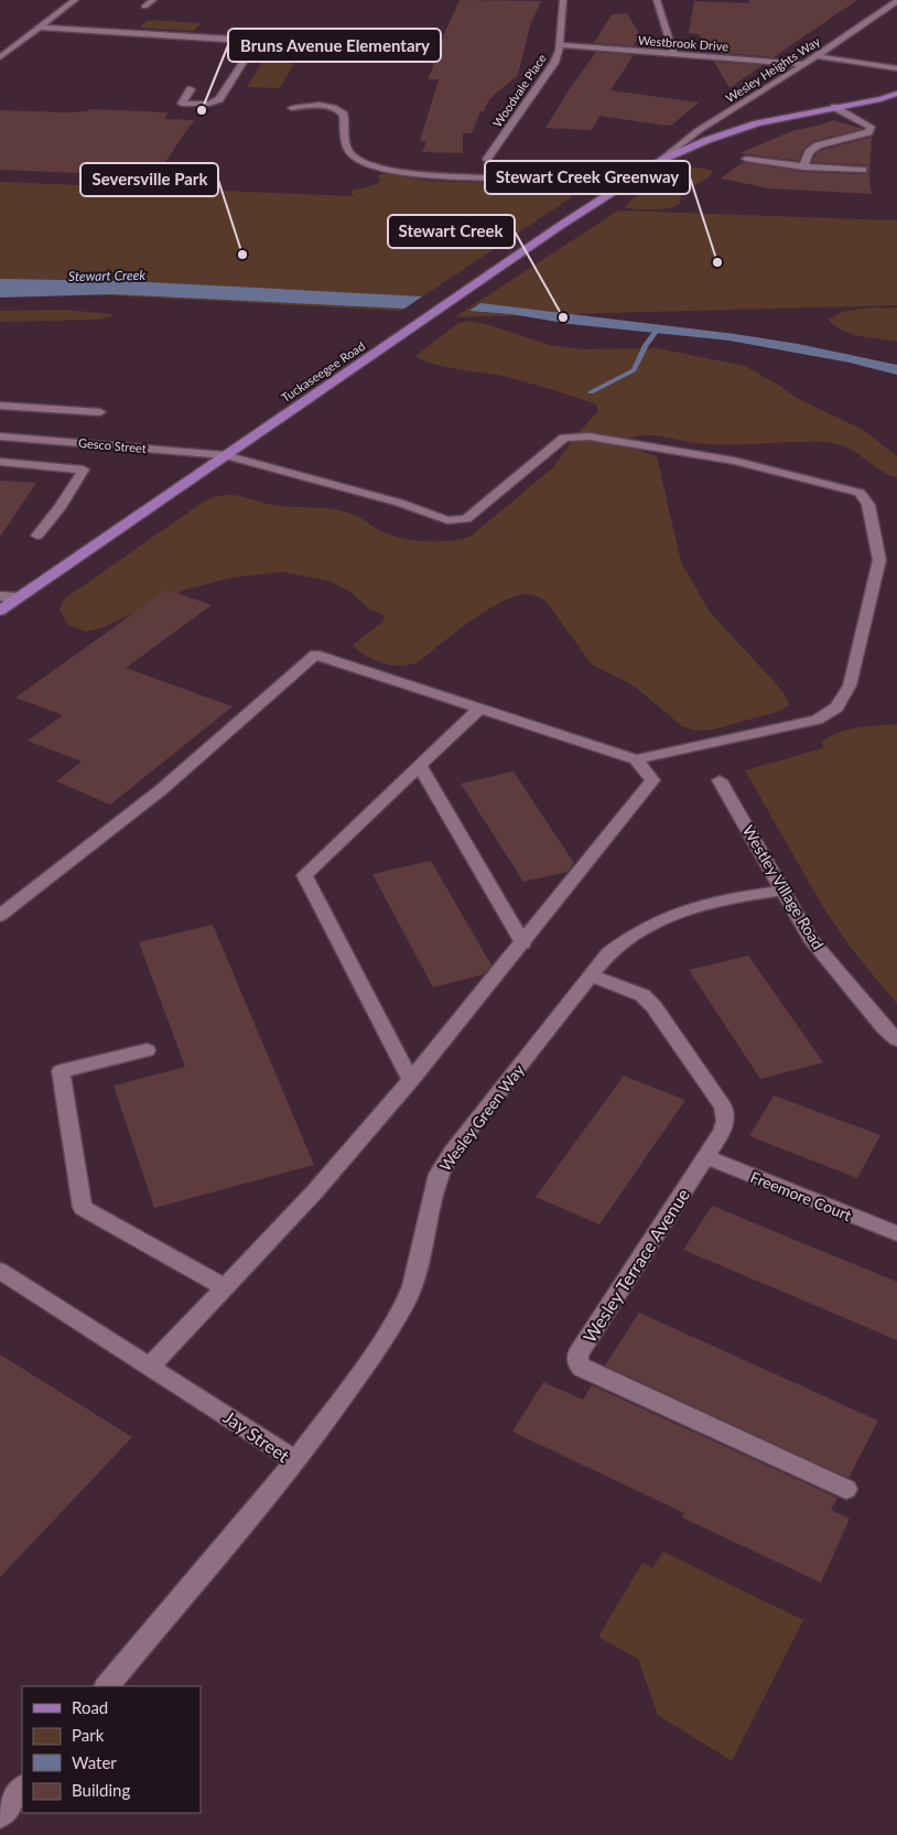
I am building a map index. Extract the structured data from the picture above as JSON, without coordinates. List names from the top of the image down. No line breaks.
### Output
{"streets":{"main road":["Tuckaseegee Road"],"street":["Westbrook Drive","Wesley Heights Way","Woodvale Place","Gesco Street","Westley Village Road","Wesley Green Way","Freemore Court","Wesley Terrace Avenue","Jay Street"]},"crossings":[["Westbrook Drive","Wesley Heights Way"],["Westbrook Drive","Woodvale Place"],["Wesley Heights Way","Tuckaseegee Road"],["Tuckaseegee Road","Gesco Street"],["Westley Village Road","Wesley Green Way"],["Wesley Green Way","Wesley Terrace Avenue"],["Wesley Green Way","Jay Street"],["Freemore Court","Wesley Terrace Avenue"]],"water":["Stewart Creek"],"places":["Bruns Avenue Elementary","Seversville Park","Stewart Creek Greenway","Stewart Creek"],"legend":["Road","Park","Water","Building"]}
